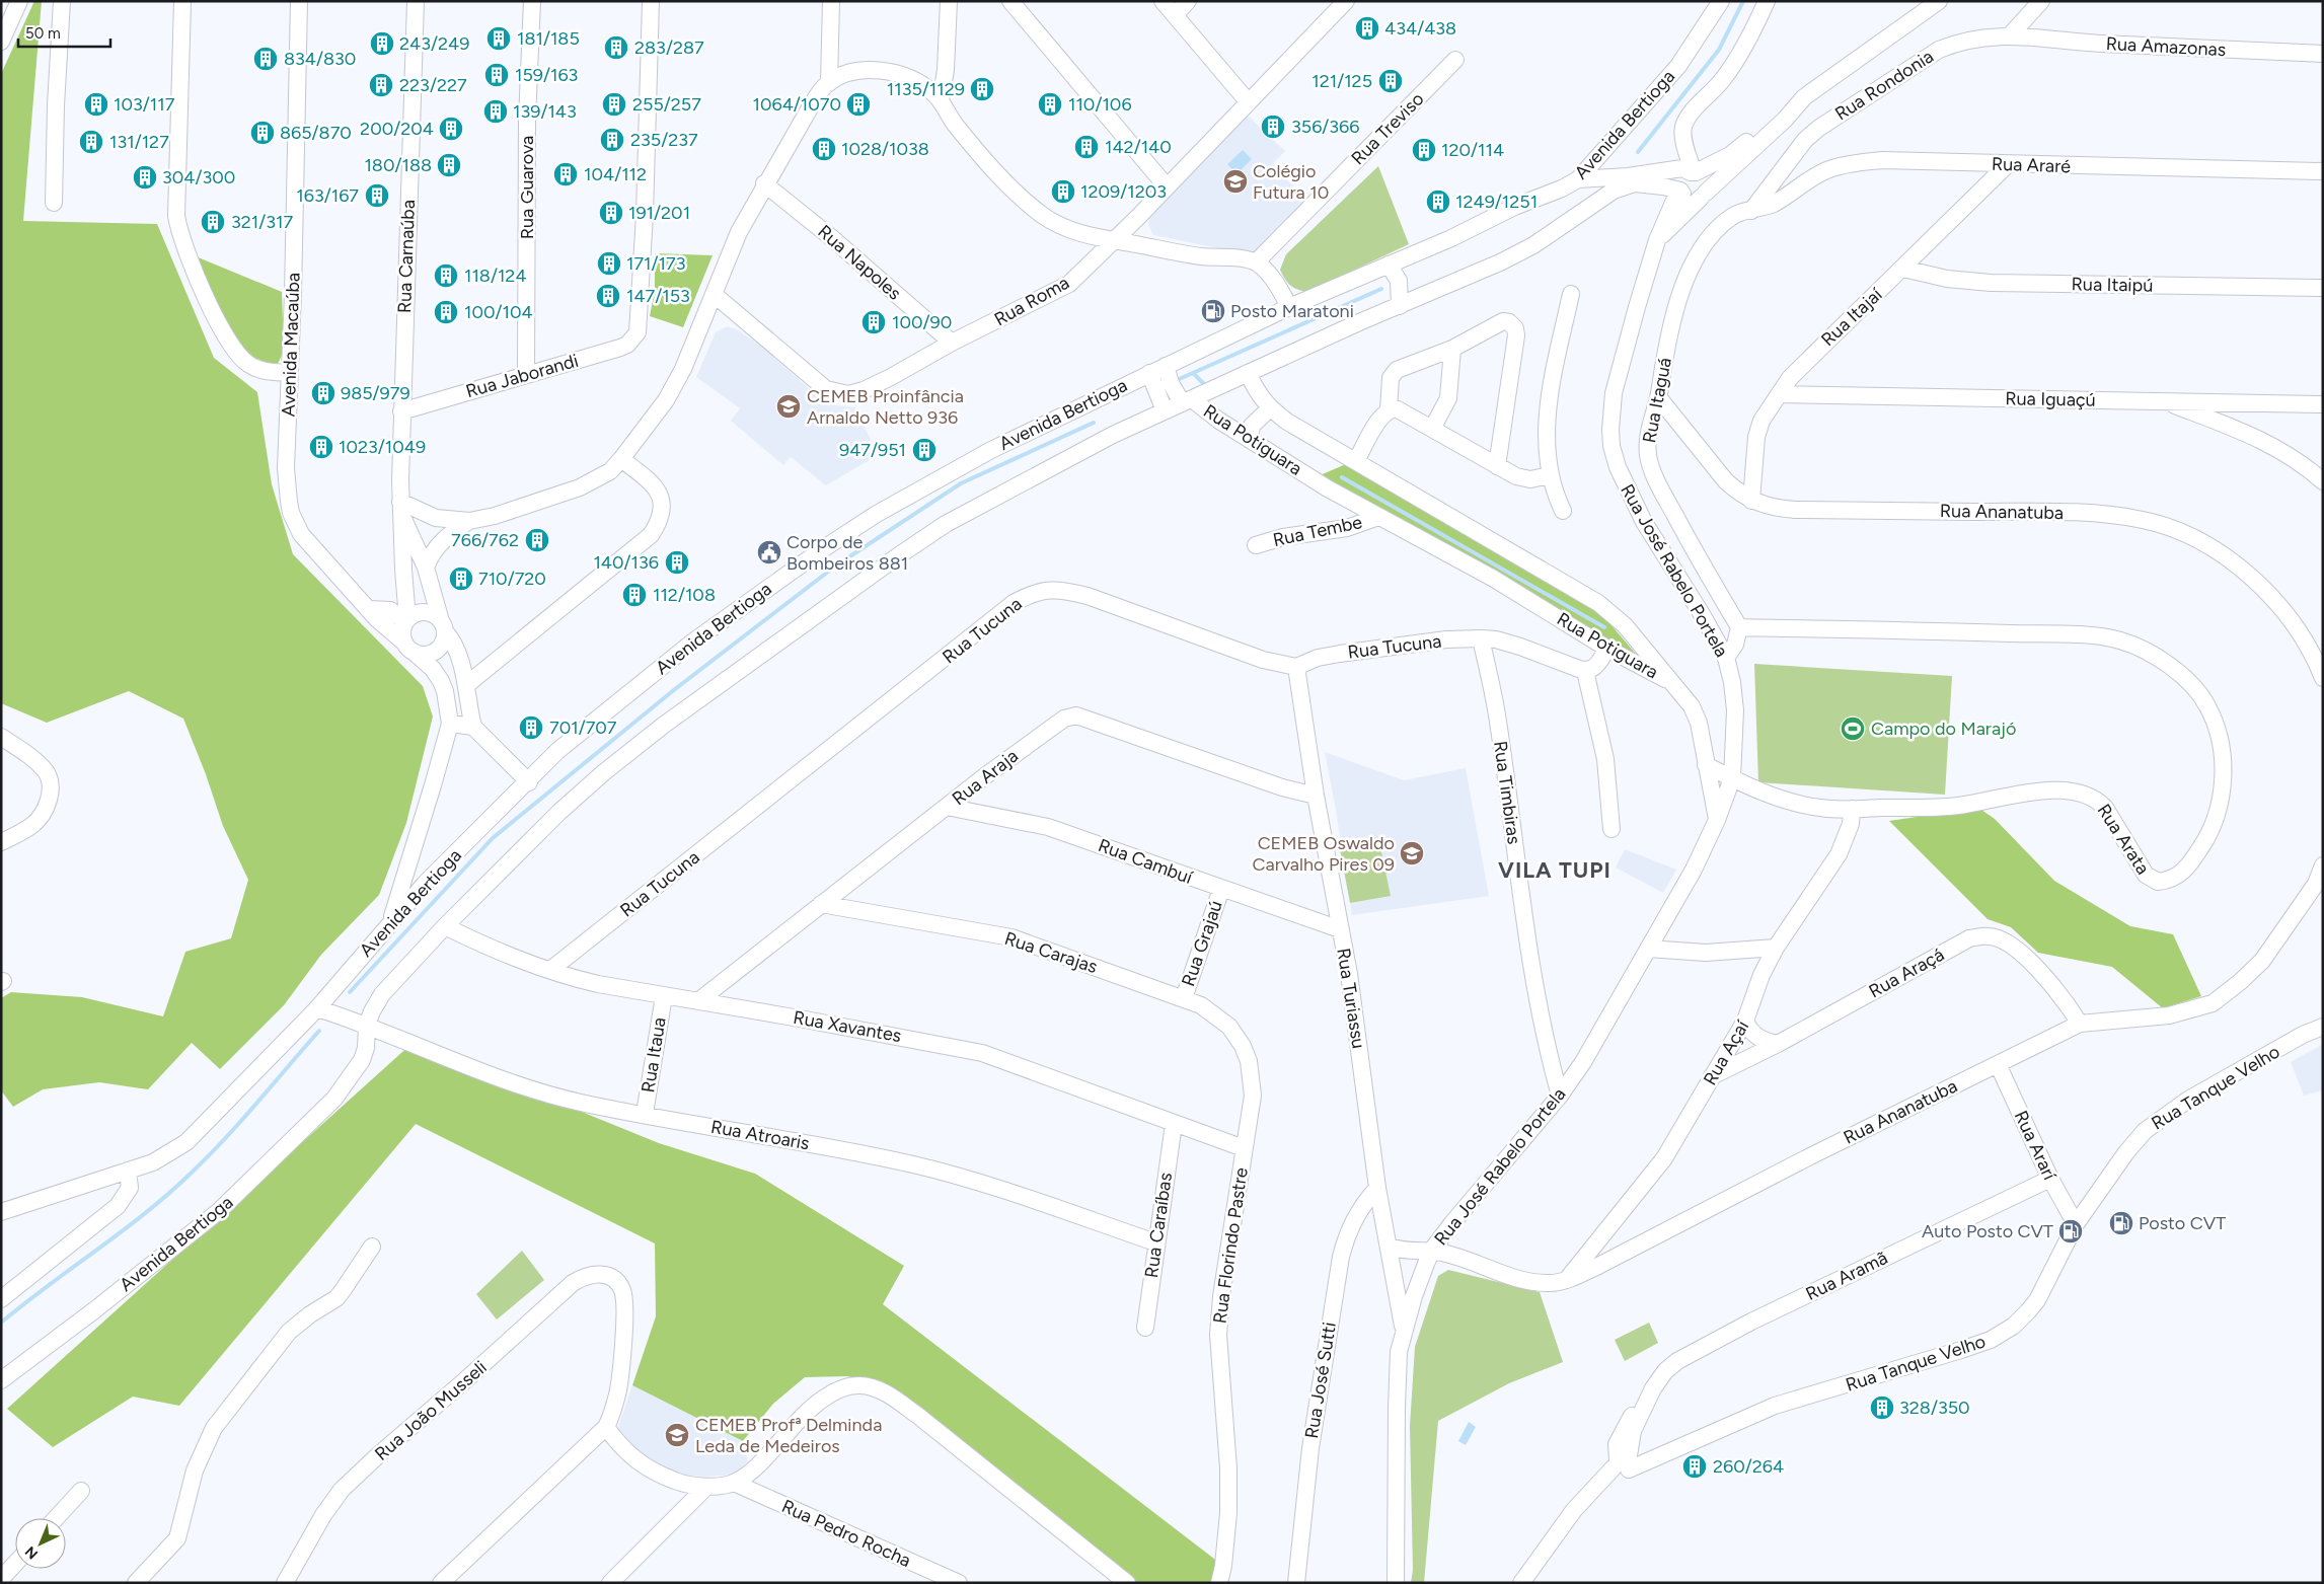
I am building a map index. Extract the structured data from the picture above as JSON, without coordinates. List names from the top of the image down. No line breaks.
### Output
{"streets":{"street":["Rua Amazonas","Rua Rondonia","Avenida Bertioga","Rua Treviso","Rua Araré","Rua Guarova","Rua Carnaúba","Rua Napoles","Rua Itaipú","Rua Roma","Rua Itajaí","Avenida Macaúba","Rua Jaborandi","Rua Iguaçú","Rua Itaguá","Rua Potiguara","Rua Ananatuba","Rua Tembe","Rua José Rabelo Portela","Rua Tucuna","Rua Araja","Rua Timbiras","Rua Arata","Rua Cambuí","Rua Grajaú","Rua Carajas","Rua Araçá","Rua Turiassu","Rua Xavantes","Rua Açaí","Rua Itaua","Rua Tanque Velho","Rua Atroaris","Rua Ararí","Rua Caraíbas","Rua Florindo Pastre","Rua Aramã","Rua José Sutti","Rua João Musseli","Rua Pedro Rocha"]},"crossings":[["Rua Amazonas","Rua Rondonia"],["Rua Rondonia","Rua Araré"],["Rua Rondonia","Rua Itaguá"],["Avenida Bertioga","Rua Potiguara"],["Avenida Bertioga","Rua José Rabelo Portela"],["Avenida Bertioga","Rua Xavantes"],["Avenida Bertioga","Rua Atroaris"],["Rua Araré","Rua Itajaí"],["Rua Araré","Rua Itaguá"],["Rua Guarova","Rua Jaborandi"],["Rua Carnaúba","Avenida Macaúba"],["Rua Carnaúba","Rua Jaborandi"],["Rua Napoles","Rua Roma"],["Rua Itaipú","Rua Itajaí"],["Rua Itajaí","Rua Iguaçú"],["Rua Itajaí","Rua Ananatuba"],["Rua Itaguá","Rua Ananatuba"],["Rua Itaguá","Rua Arata"],["Rua Potiguara","Rua Tembe"],["Rua Ananatuba","Rua José Rabelo Portela"],["Rua Ananatuba","Rua Araçá"],["Rua Ananatuba","Rua Turiassu"],["Rua Ananatuba","Rua Açaí"],["Rua Ananatuba","Rua Ararí"],["Rua José Rabelo Portela","Rua Timbiras"],["Rua José Rabelo Portela","Rua Arata"],["Rua José Rabelo Portela","Rua Turiassu"],["Rua Tucuna","Rua Timbiras"],["Rua Tucuna","Rua Turiassu"],["Rua Tucuna","Rua Xavantes"],["Rua Araja","Rua Cambuí"],["Rua Araja","Rua Carajas"],["Rua Araja","Rua Turiassu"],["Rua Araja","Rua Xavantes"],["Rua Arata","Rua Açaí"],["Rua Cambuí","Rua Grajaú"],["Rua Cambuí","Rua Turiassu"],["Rua Grajaú","Rua Carajas"],["Rua Carajas","Rua Florindo Pastre"],["Rua Araçá","Rua Açaí"],["Rua Turiassu","Rua José Sutti"],["Rua Xavantes","Rua Itaua"],["Rua Xavantes","Rua Caraíbas"],["Rua Xavantes","Rua Florindo Pastre"],["Rua Itaua","Rua Atroaris"],["Rua Tanque Velho","Rua Ararí"],["Rua Tanque Velho","Rua Aramã"],["Rua Atroaris","Rua Caraíbas"],["Rua Ararí","Rua Aramã"]],"districts":["VILA TUPI"],"places":{"building":["434/438","181/185","243/249","283/287","834/830","159/163","121/125","223/227","1135/1129","103/117","255/257","1064/1070","110/106","139/143","356/366","200/204","865/870","235/237","131/127","142/140","1028/1038","120/114","180/188","104/112","304/300","1209/1203","163/167","1249/1251","191/201","321/317","171/173","118/124","147/153","100/104","100/90","985/979","1023/1049","947/951","766/762","140/136","710/720","112/108","701/707","328/350","260/264"],"school or university":["Colégio Futura 10","CEMEB Proinfância Arnaldo Netto 936","CEMEB Oswaldo Carvalho Pires 09","CEMEB Profª Delminda Leda de Medeiros"],"fuel station":["Posto Maratoni","Posto CVT","Auto Posto CVT"],"public building":["Corpo de Bombeiros 881"],"sports":["Campo do Marajó"]},"scale_bar":"50 m","north":"bottom left"}
